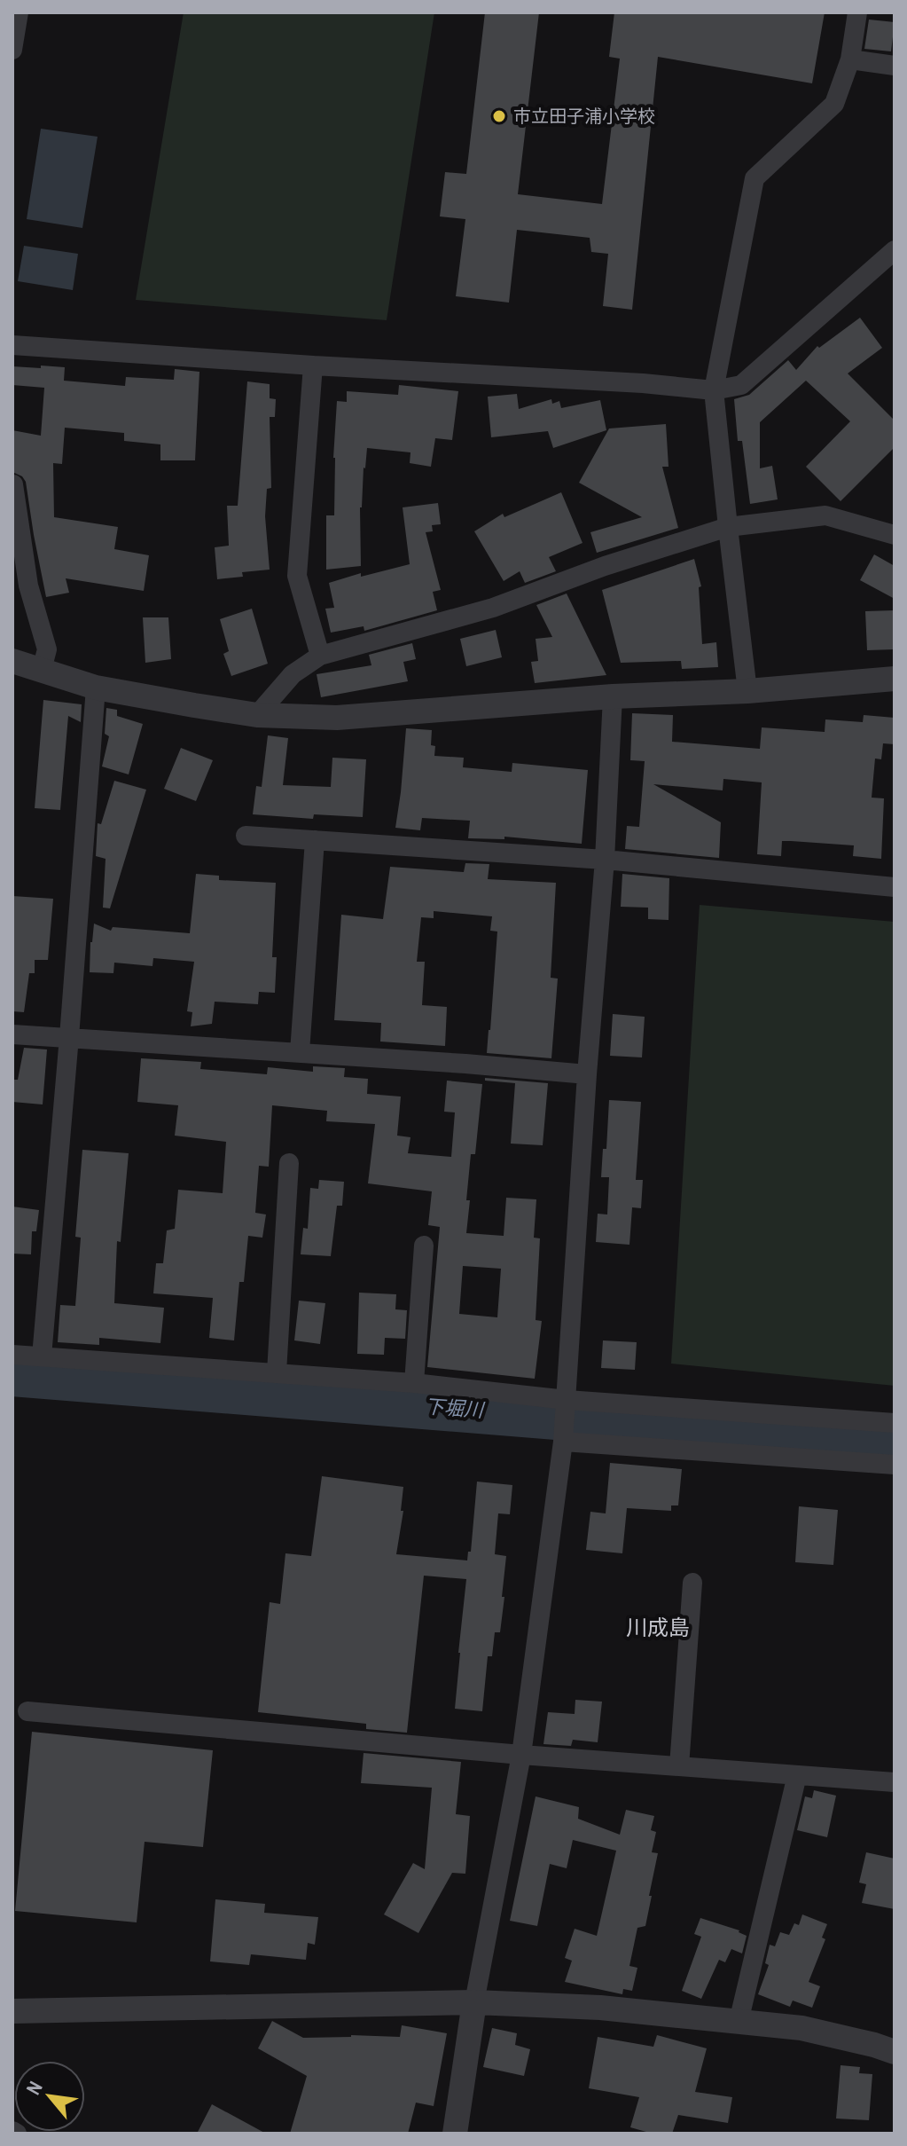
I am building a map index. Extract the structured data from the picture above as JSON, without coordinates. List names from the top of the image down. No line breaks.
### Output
{"districts":["川成島"],"water":["下堀川"],"places":["市立田子浦小学校"],"north":"top left"}
